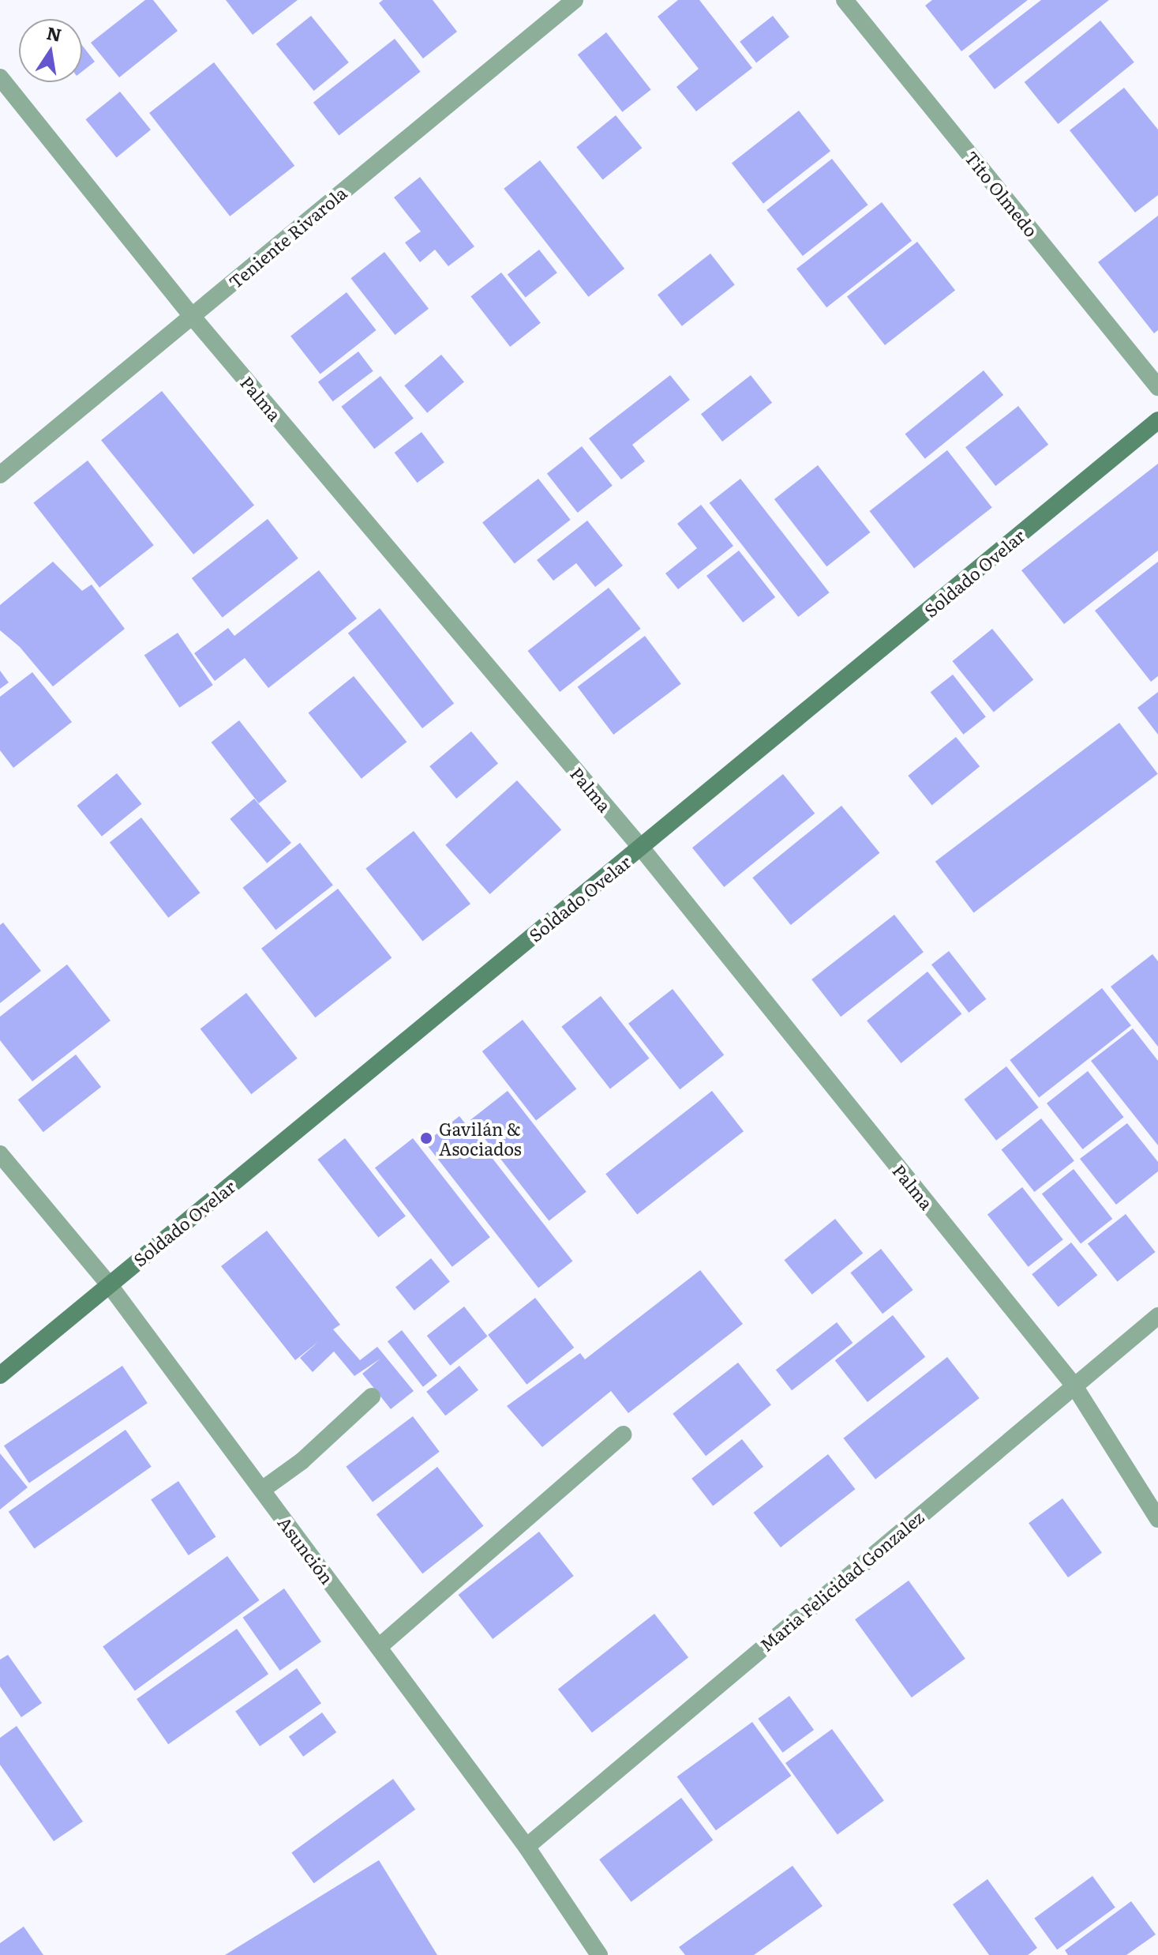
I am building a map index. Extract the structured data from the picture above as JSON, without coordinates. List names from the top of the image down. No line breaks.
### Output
{"streets":{"main road":["Soldado Ovelar"],"street":["Tito Olmedo","Teniente Rivarola","Palma","Asunción","Maria Felicidad Gonzalez"]},"crossings":[["Teniente Rivarola","Palma"],["Palma","Soldado Ovelar"],["Palma","Maria Felicidad Gonzalez"],["Soldado Ovelar","Asunción"],["Asunción","Maria Felicidad Gonzalez"]],"places":["Gavilán & Asociados"],"north":"top"}
